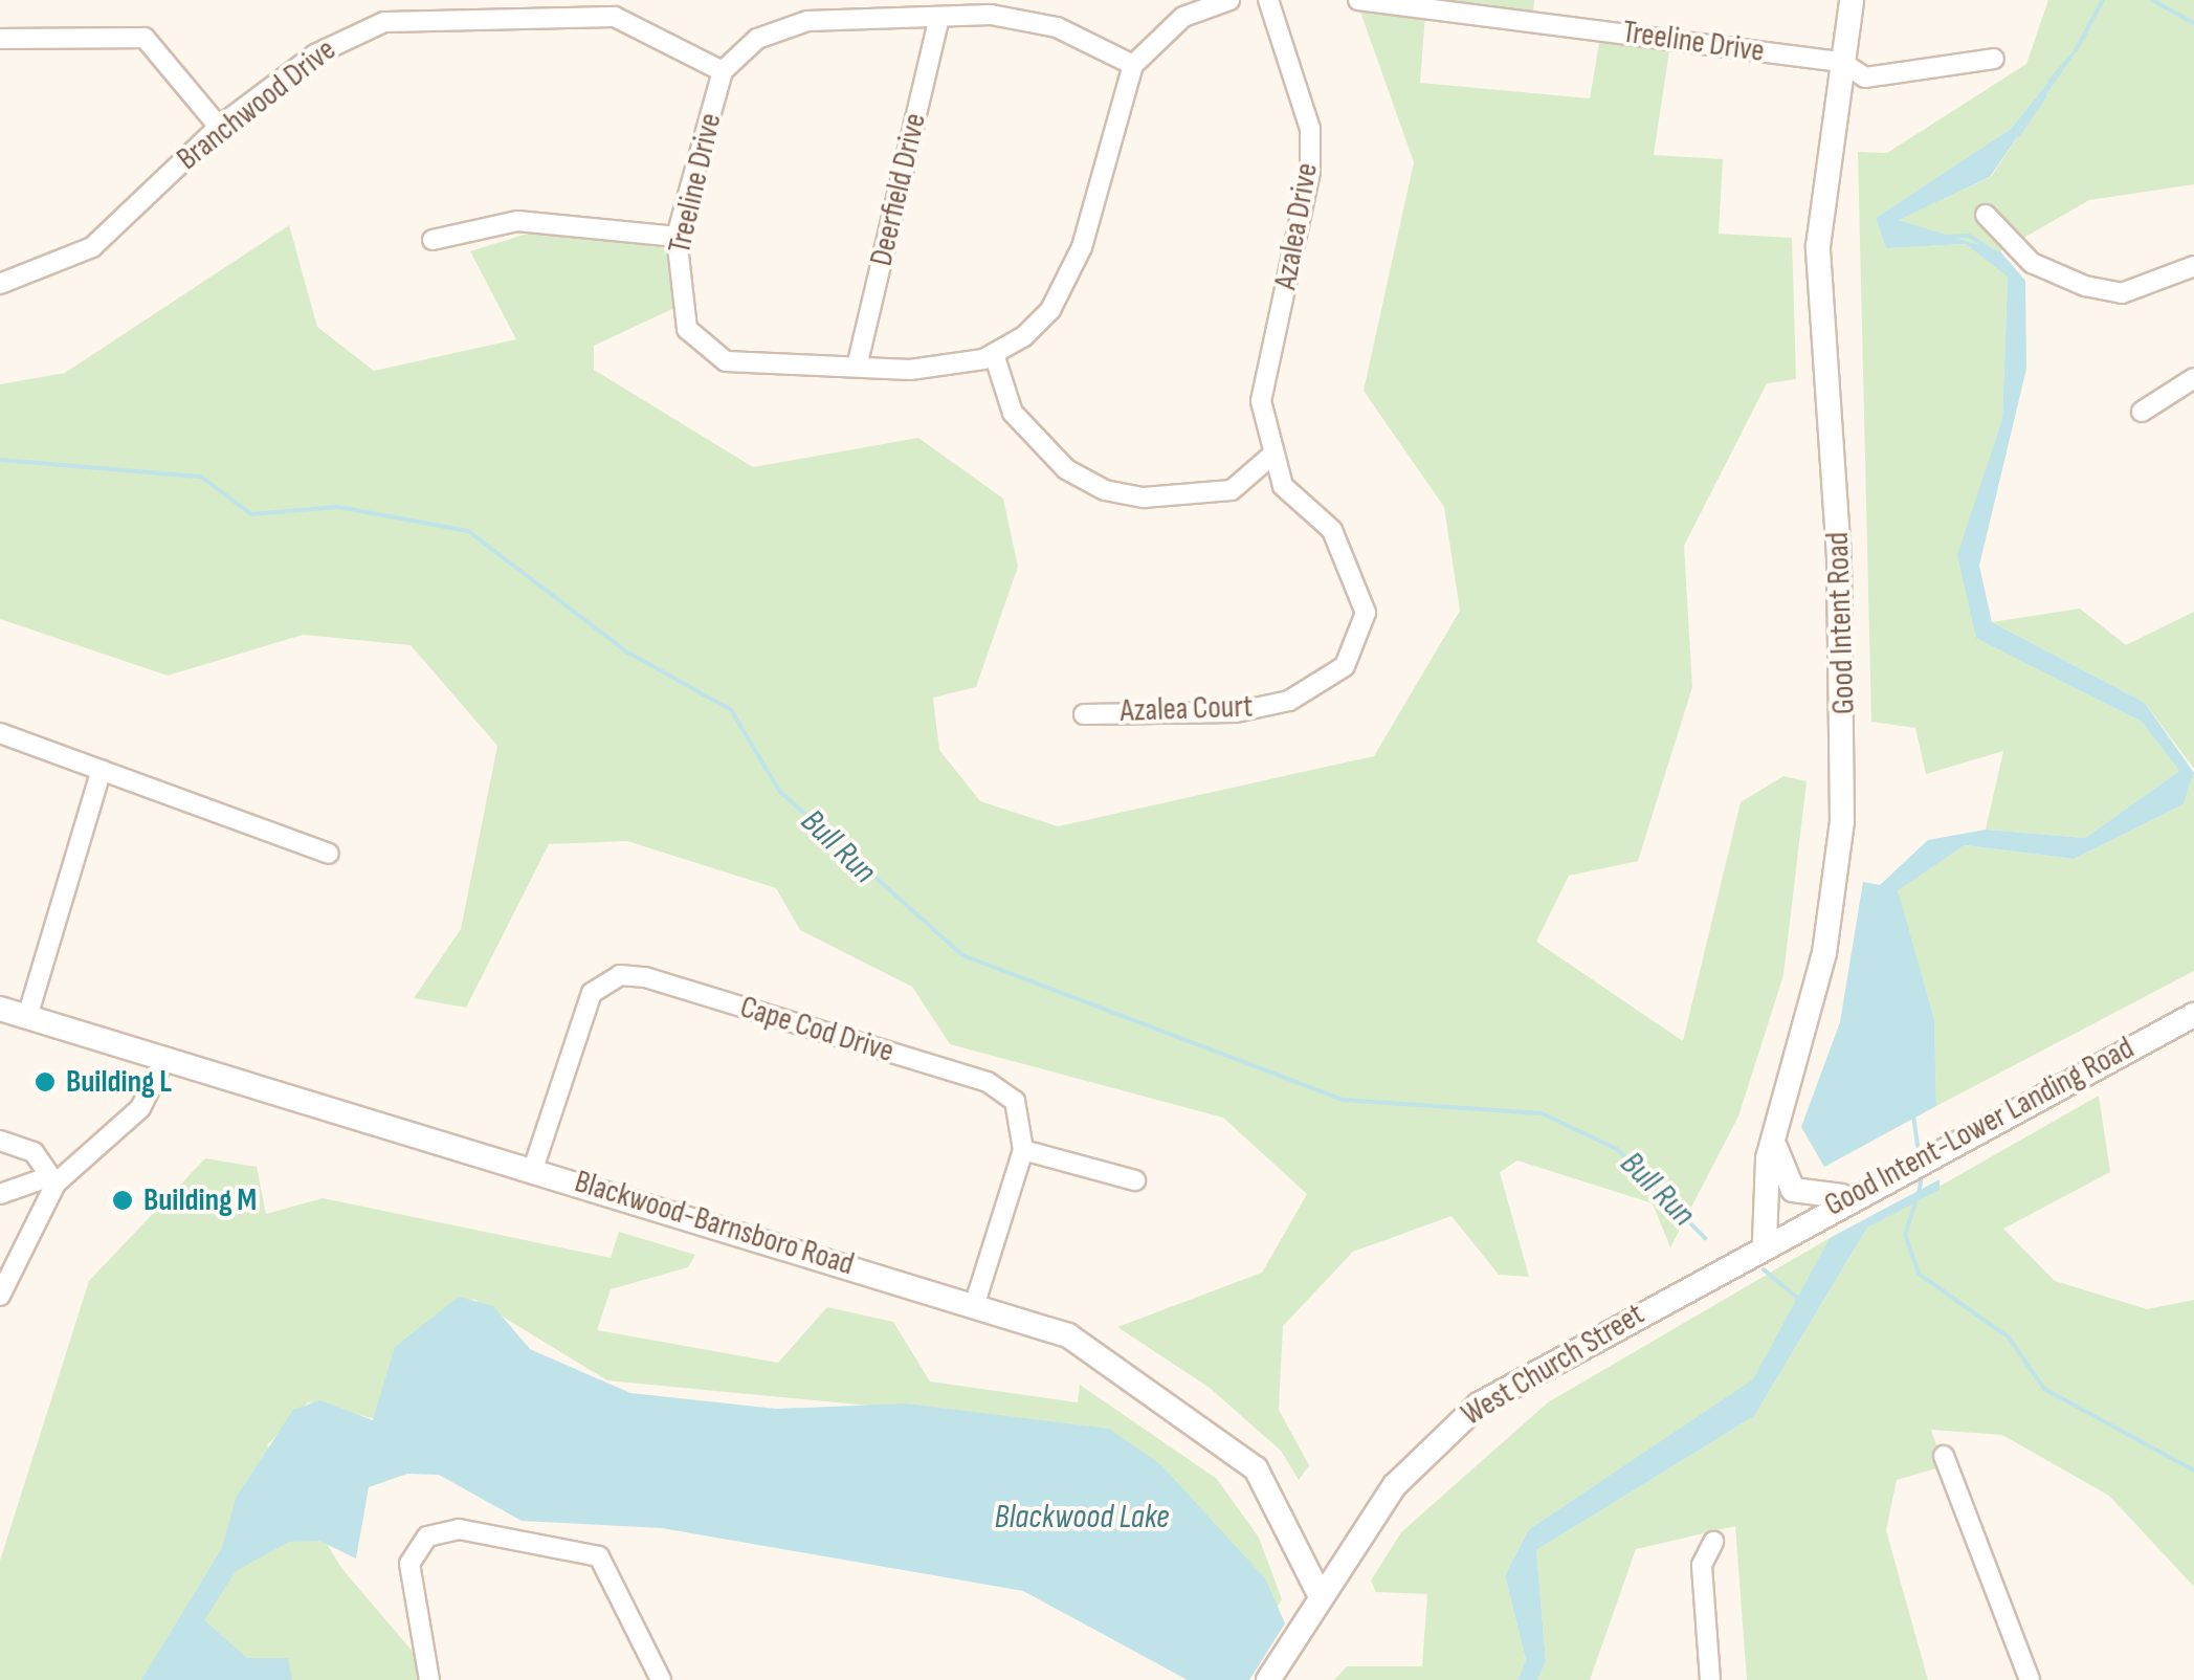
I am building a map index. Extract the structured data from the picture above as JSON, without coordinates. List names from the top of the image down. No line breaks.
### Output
{"streets":{"main road":["Good Intent Road","Good Intent-Lower Landing Road","Blackwood-Barnsboro Road","West Church Street"],"street":["Treeline Drive","Branchwood Drive","Deerfield Drive","Azalea Drive","Azalea Court","Cape Cod Drive"]},"crossings":[["Treeline Drive","Branchwood Drive"],["Treeline Drive","Deerfield Drive"],["Treeline Drive","Good Intent Road"],["Azalea Drive","Azalea Court"],["Good Intent Road","Good Intent-Lower Landing Road"],["Good Intent Road","West Church Street"],["Cape Cod Drive","Blackwood-Barnsboro Road"],["Good Intent-Lower Landing Road","West Church Street"],["Blackwood-Barnsboro Road","West Church Street"]],"water":["Bull Run","Blackwood Lake"],"places":["Building L","Building M"]}
